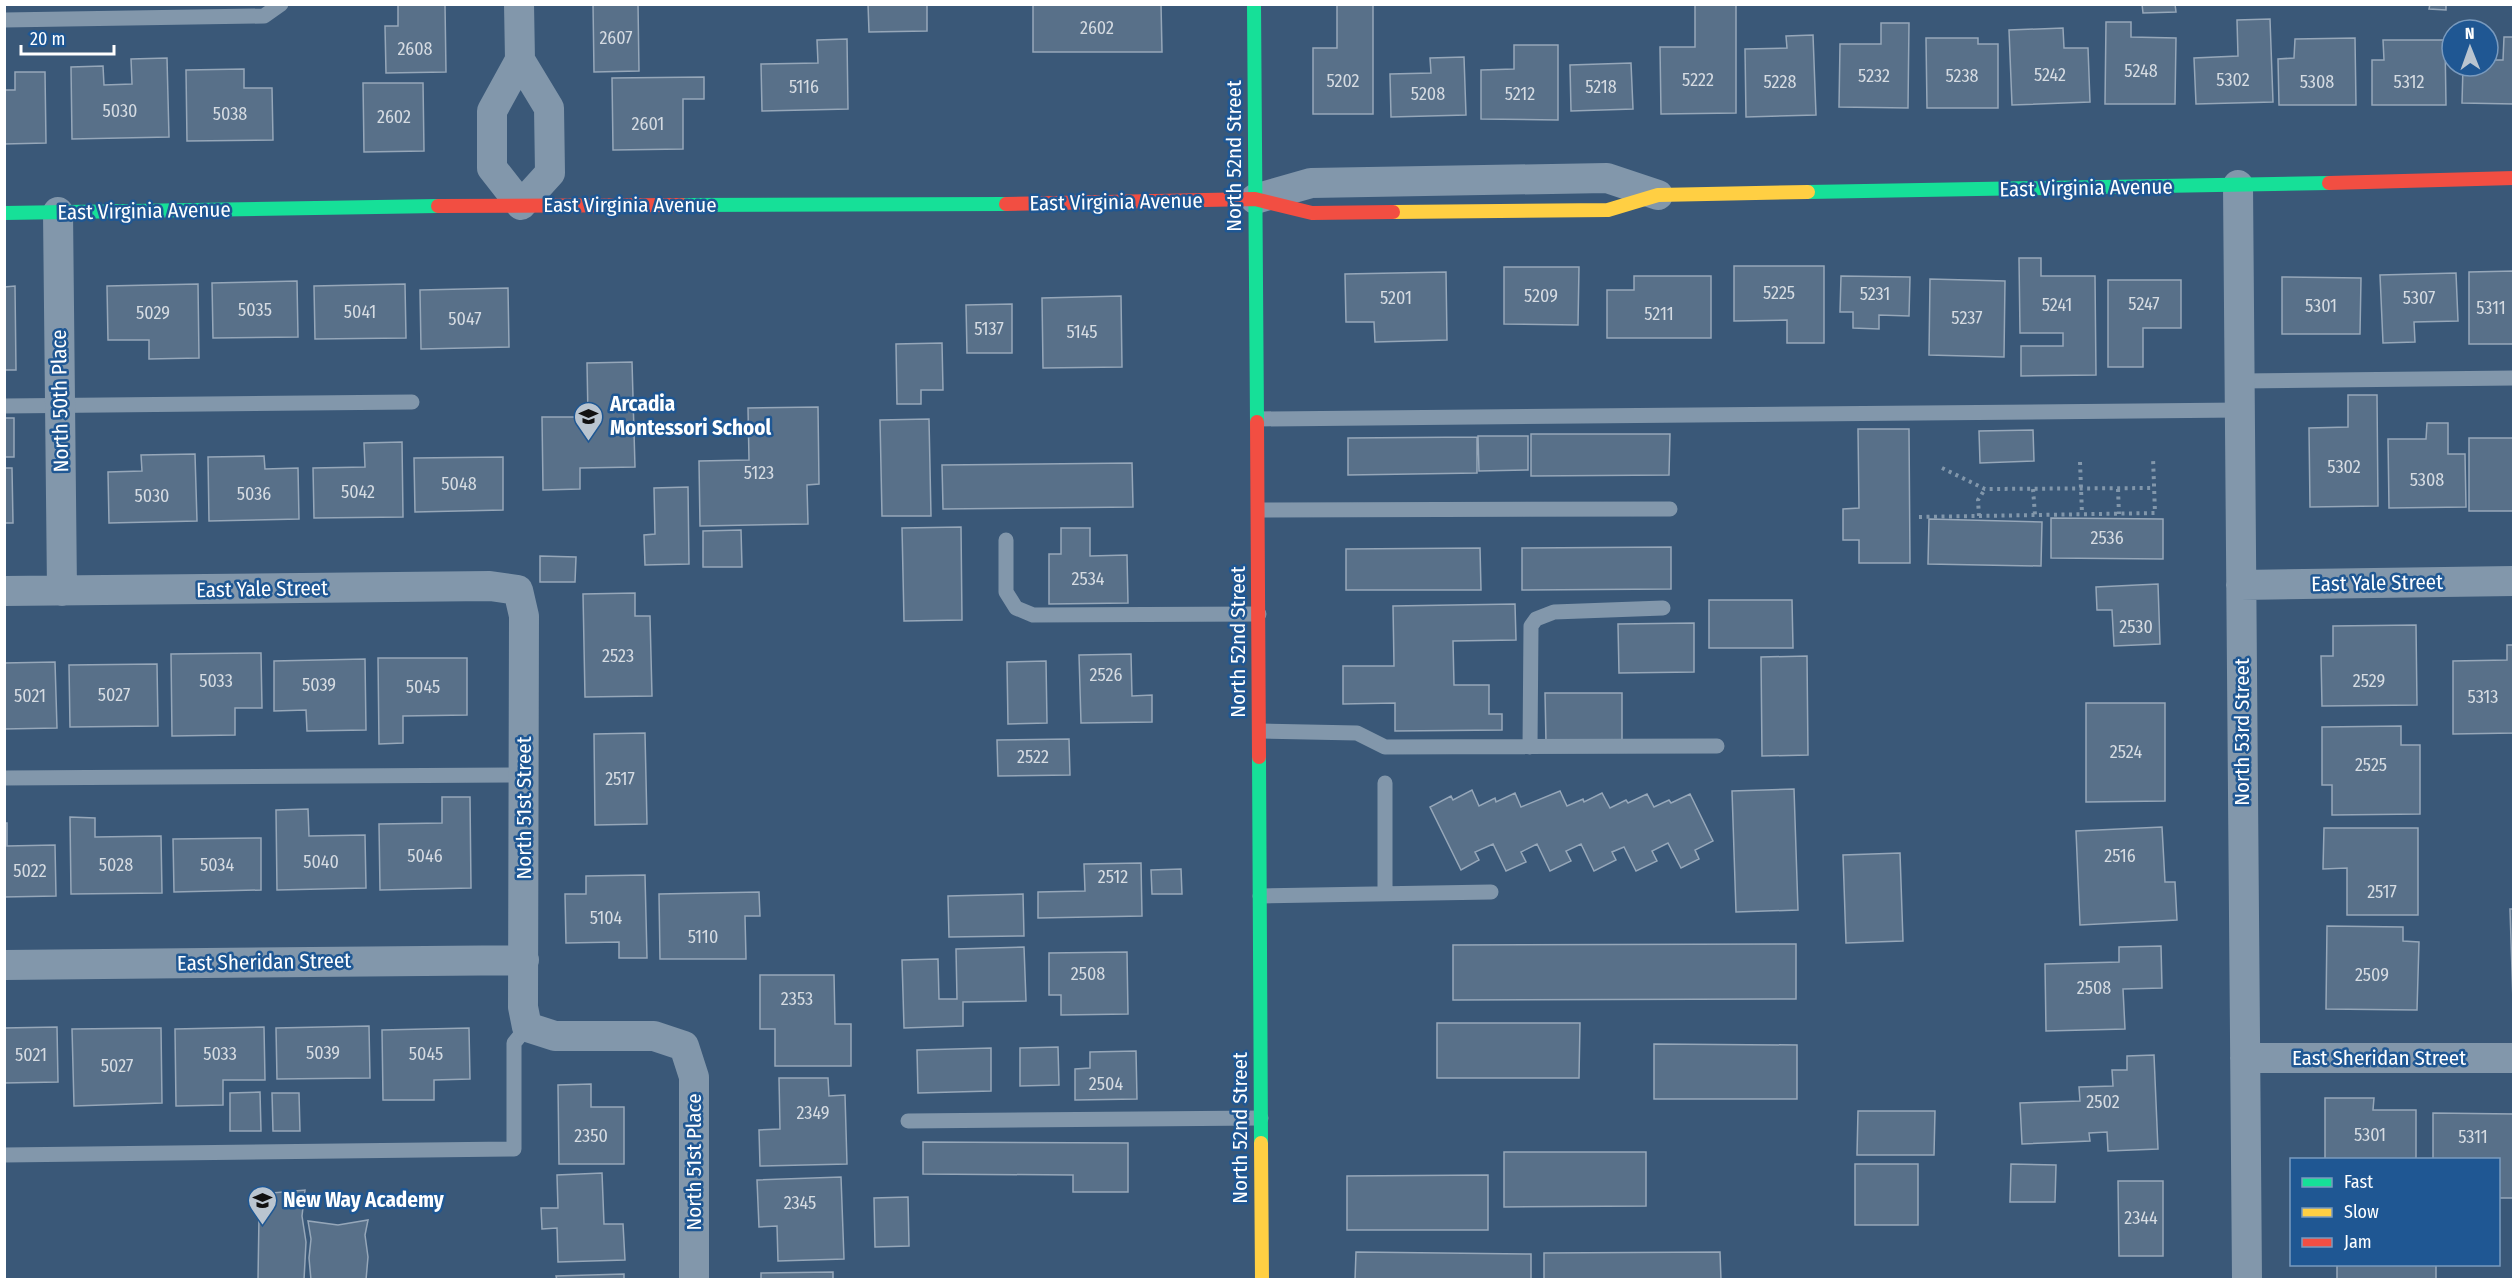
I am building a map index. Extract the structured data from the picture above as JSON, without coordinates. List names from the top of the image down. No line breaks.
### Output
{"streets":{"street":["North 52nd Street","East Virginia Avenue","North 50th Place","East Yale Street","North 53rd Street","North 51st Street","East Sheridan Street","North 51st Place"]},"crossings":[["North 52nd Street","East Virginia Avenue"],["East Virginia Avenue","North 50th Place"],["East Virginia Avenue","North 53rd Street"],["North 50th Place","East Yale Street"],["East Yale Street","North 53rd Street"],["East Yale Street","North 51st Street"],["North 53rd Street","East Sheridan Street"],["North 51st Street","East Sheridan Street"],["North 51st Street","North 51st Place"]],"places":{"school or university":["Arcadia Montessori School","New Way Academy"]},"house_numbers":["2602","2607","2608","5248","5242","5232","5238","5222","5302","5202","5228","5308","5312","5116","5218","5208","5212","5030","5038","2602","2601","5225","5231","5209","5201","5307","5247","5241","5301","5311","5035","5041","5029","5211","5237","5047","5137","5145","5302","5123","5308","5048","5042","5036","5030","2536","2534","2530","2523","2526","5033","2529","5039","5045","5027","5021","5313","2524","2522","2525","2517","5046","2516","5040","5028","5034","5022","2512","2517","5104","5110","2508","2509","2508","2353","5039","5033","5045","5021","5027","2504","2502","2349","5301","2350","5311","2345","2344"],"legend":["Fast","Slow","Jam"],"scale_bar":"20 m","north":"top"}
